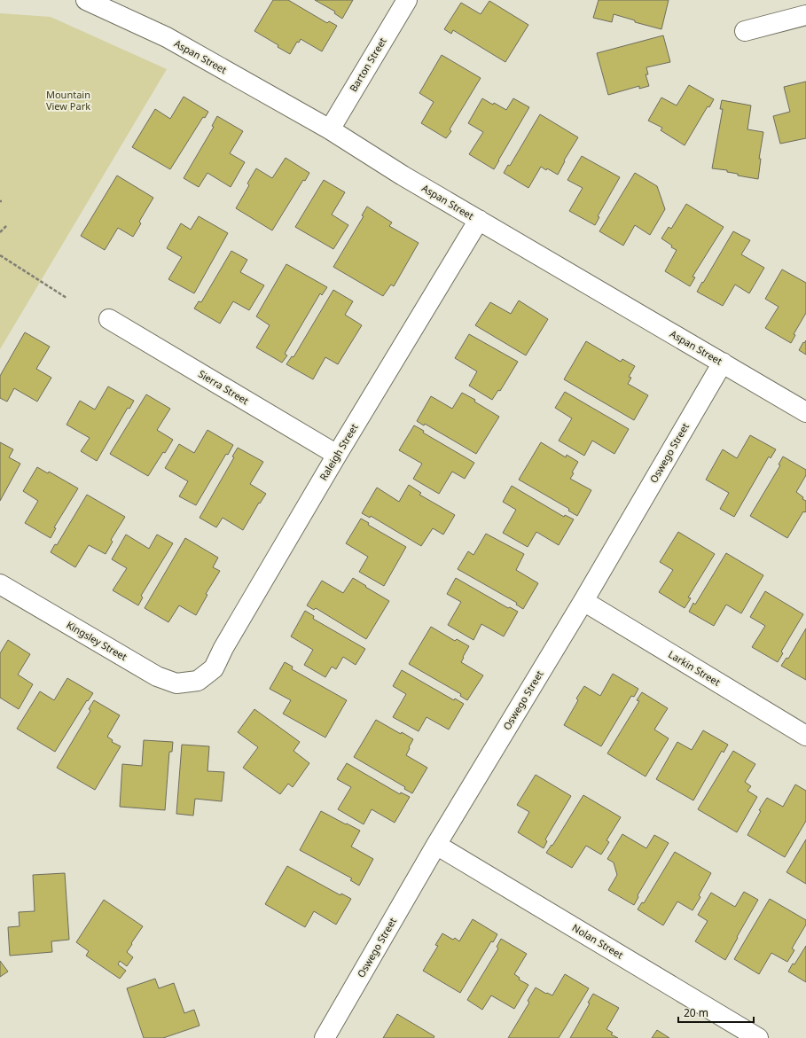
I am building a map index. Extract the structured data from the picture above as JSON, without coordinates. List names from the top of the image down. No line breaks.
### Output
{"streets":{"street":["Aspan Street","Barton Street","Sierra Street","Raleigh Street","Oswego Street","Kingsley Street","Larkin Street","Nolan Street"]},"crossings":[["Aspan Street","Barton Street"],["Aspan Street","Raleigh Street"],["Aspan Street","Oswego Street"],["Sierra Street","Raleigh Street"],["Raleigh Street","Kingsley Street"],["Oswego Street","Larkin Street"],["Oswego Street","Nolan Street"]],"parks":["Mountain View Park"],"scale_bar":"20 m"}
